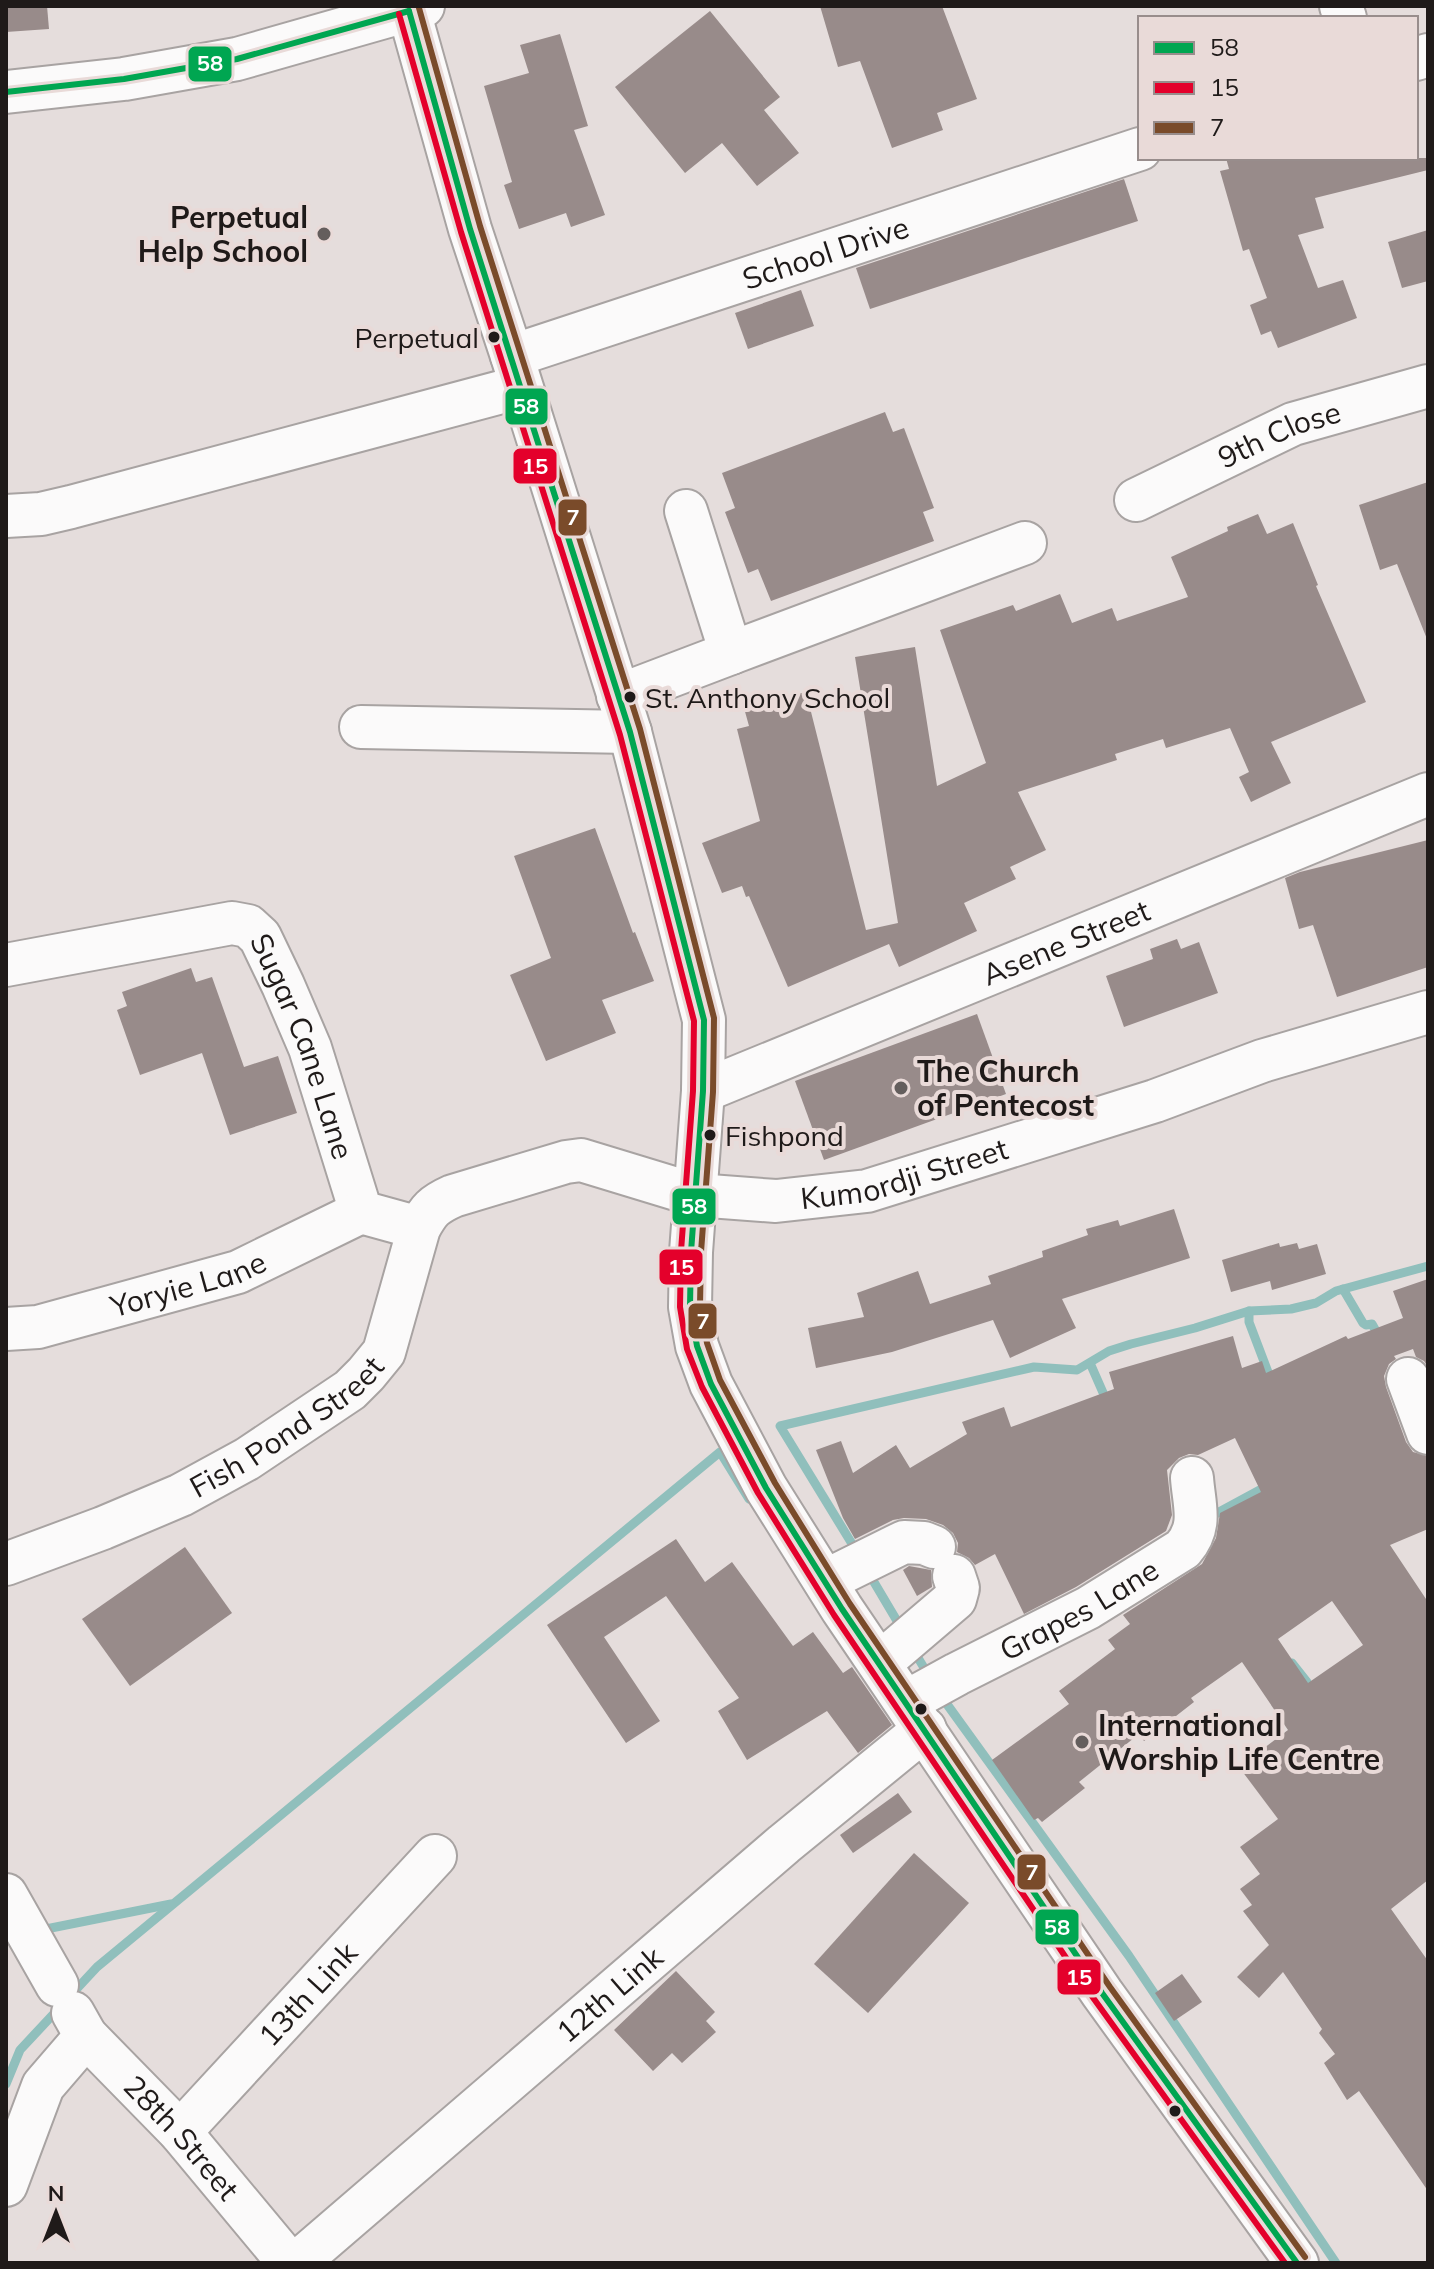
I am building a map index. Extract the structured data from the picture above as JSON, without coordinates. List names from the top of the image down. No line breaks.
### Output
{"streets":{"street":["School Drive","9th Close","Asene Street","Sugar Cane Lane","Kumordji Street","Yoryie Lane","Fish Pond Street","Grapes Lane","13th Link","12th Link","28th Street"]},"crossings":[["Sugar Cane Lane","Yoryie Lane"],["Kumordji Street","Fish Pond Street"],["Grapes Lane","12th Link"],["13th Link","28th Street"]],"places":["Perpetual Help School","Perpetual","St. Anthony School","The Church of Pentecost","Fishpond","International Worship Life Centre"],"lines":["transit line 7","transit line 58","transit line 15"],"legend":["58","15","7"],"north":"top"}
